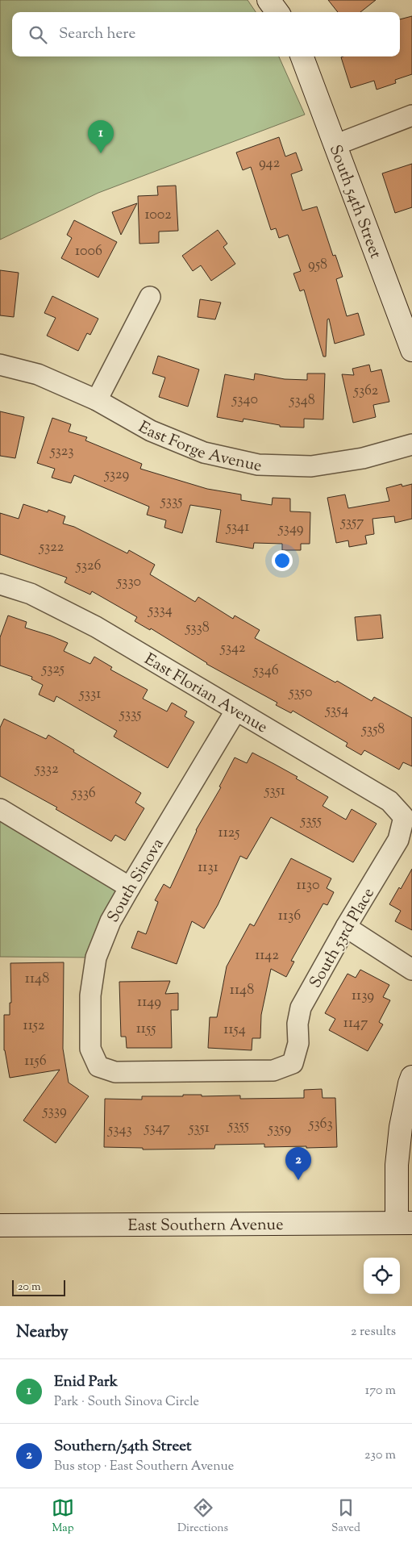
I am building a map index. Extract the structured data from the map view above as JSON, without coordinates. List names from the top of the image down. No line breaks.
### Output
{"streets":{"street":["South 54th Street","East Forge Avenue","East Florian Avenue","South Sinova","South 53rd Place","East Southern Avenue"]},"crossings":[["East Florian Avenue","South Sinova"],["East Florian Avenue","South 53rd Place"],["South Sinova","South 53rd Place"]],"house_numbers":["942","1002","1006","958","5362","5340","5348","5323","5329","5335","5357","5341","5349","5322","5326","5330","5334","5338","5342","5325","5346","5350","5331","5354","5335","5358","5332","5351","5336","5355","1125","1131","1130","1136","1142","1148","1148","1139","1149","1147","1152","1155","1154","1156","5339","5363","5355","5347","5351","5359","5343"],"scale_bar":"20 m","page":{"search":"Search here","pins":["1","2"],"scale":"20 m","heading":["Nearby","2 results"],"list":[{"mark":"1","name":"Enid Park","note":"Park · South Sinova Circle","value":"170 m"},{"mark":"2","name":"Southern/54th Street","note":"Bus stop · East Southern Avenue","value":"230 m"}],"nav":["Map","Directions","Saved"]}}
